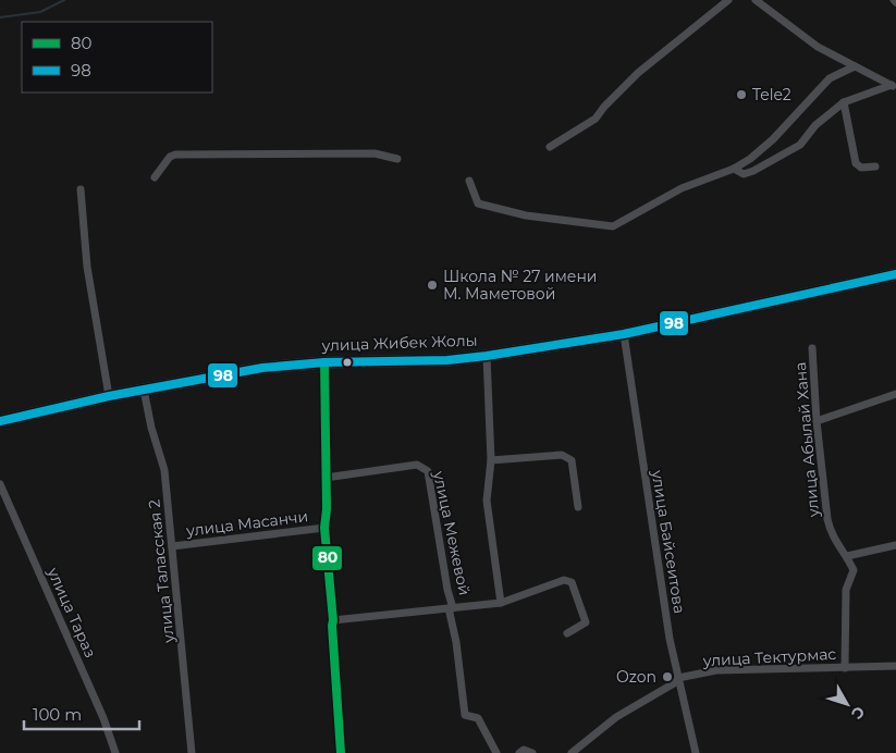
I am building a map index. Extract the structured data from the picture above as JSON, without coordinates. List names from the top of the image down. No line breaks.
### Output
{"streets":{"main road":["улица Жибек Жолы"],"street":["улица Абылай Хана","улица Масанчи","улица Межевой","улица Байсеитова","улица Таласская 2","улица Тараз","улица Тектурмас"]},"crossings":[["улица Жибек Жолы","улица Масанчи"],["улица Жибек Жолы","улица Байсеитова"],["улица Жибек Жолы","улица Таласская 2"],["улица Масанчи","улица Межевой"],["улица Масанчи","улица Таласская 2"],["улица Байсеитова","улица Тектурмас"]],"places":["Tele2","Школа № 27 имени М. Маметовой","Ozon"],"lines":["transit line 98","transit line 80"],"legend":["80","98"],"scale_bar":"100 m","north":"bottom right"}
